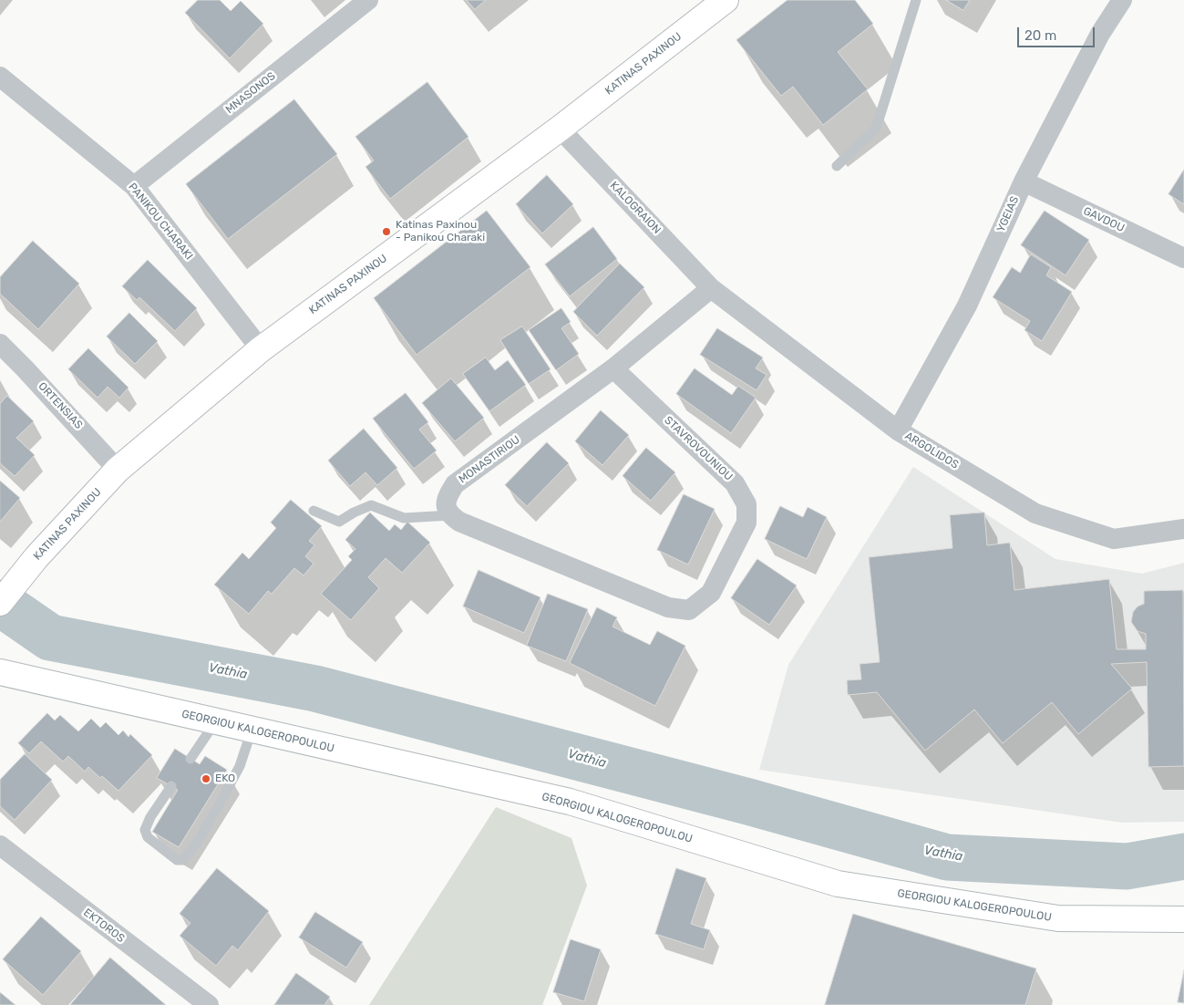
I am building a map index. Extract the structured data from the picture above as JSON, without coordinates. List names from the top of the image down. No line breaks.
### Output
{"streets":{"street":["KATINAS PAXINOU","MNASONOS","KALOGRAION","YGEIAS","GAVDOU","PANIKOU CHARAKI","ORTENSIAS","STAVROVOUNIOU","ARGOLIDOS","MONASTIRIOU","GEORGIOU KALOGEROPOULOU","EKTOROS"]},"crossings":[["KATINAS PAXINOU","KALOGRAION"],["KATINAS PAXINOU","PANIKOU CHARAKI"],["KATINAS PAXINOU","ORTENSIAS"],["MNASONOS","PANIKOU CHARAKI"],["KALOGRAION","ARGOLIDOS"],["KALOGRAION","MONASTIRIOU"],["YGEIAS","GAVDOU"],["YGEIAS","ARGOLIDOS"],["STAVROVOUNIOU","MONASTIRIOU"],["ARGOLIDOS","MONASTIRIOU"]],"water":["Vathia"],"places":["Katinas Paxinou - Panikou Charaki","EKO"],"scale_bar":"20 m"}
